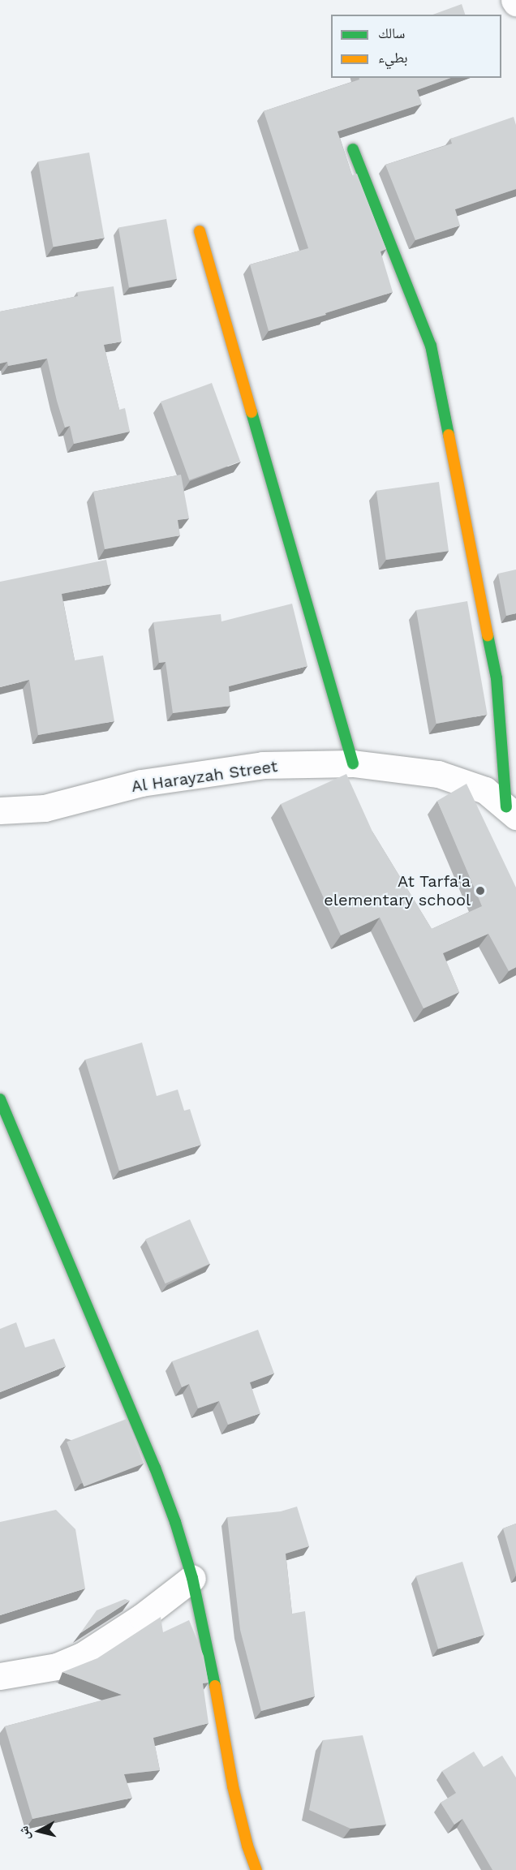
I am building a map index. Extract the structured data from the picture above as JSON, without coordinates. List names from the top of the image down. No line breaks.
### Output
{"streets":{"street":["Al Harayzah Street"]},"places":["At Tarfa'a elementary school"],"legend":["سالك","بطيء"],"north":"left"}
